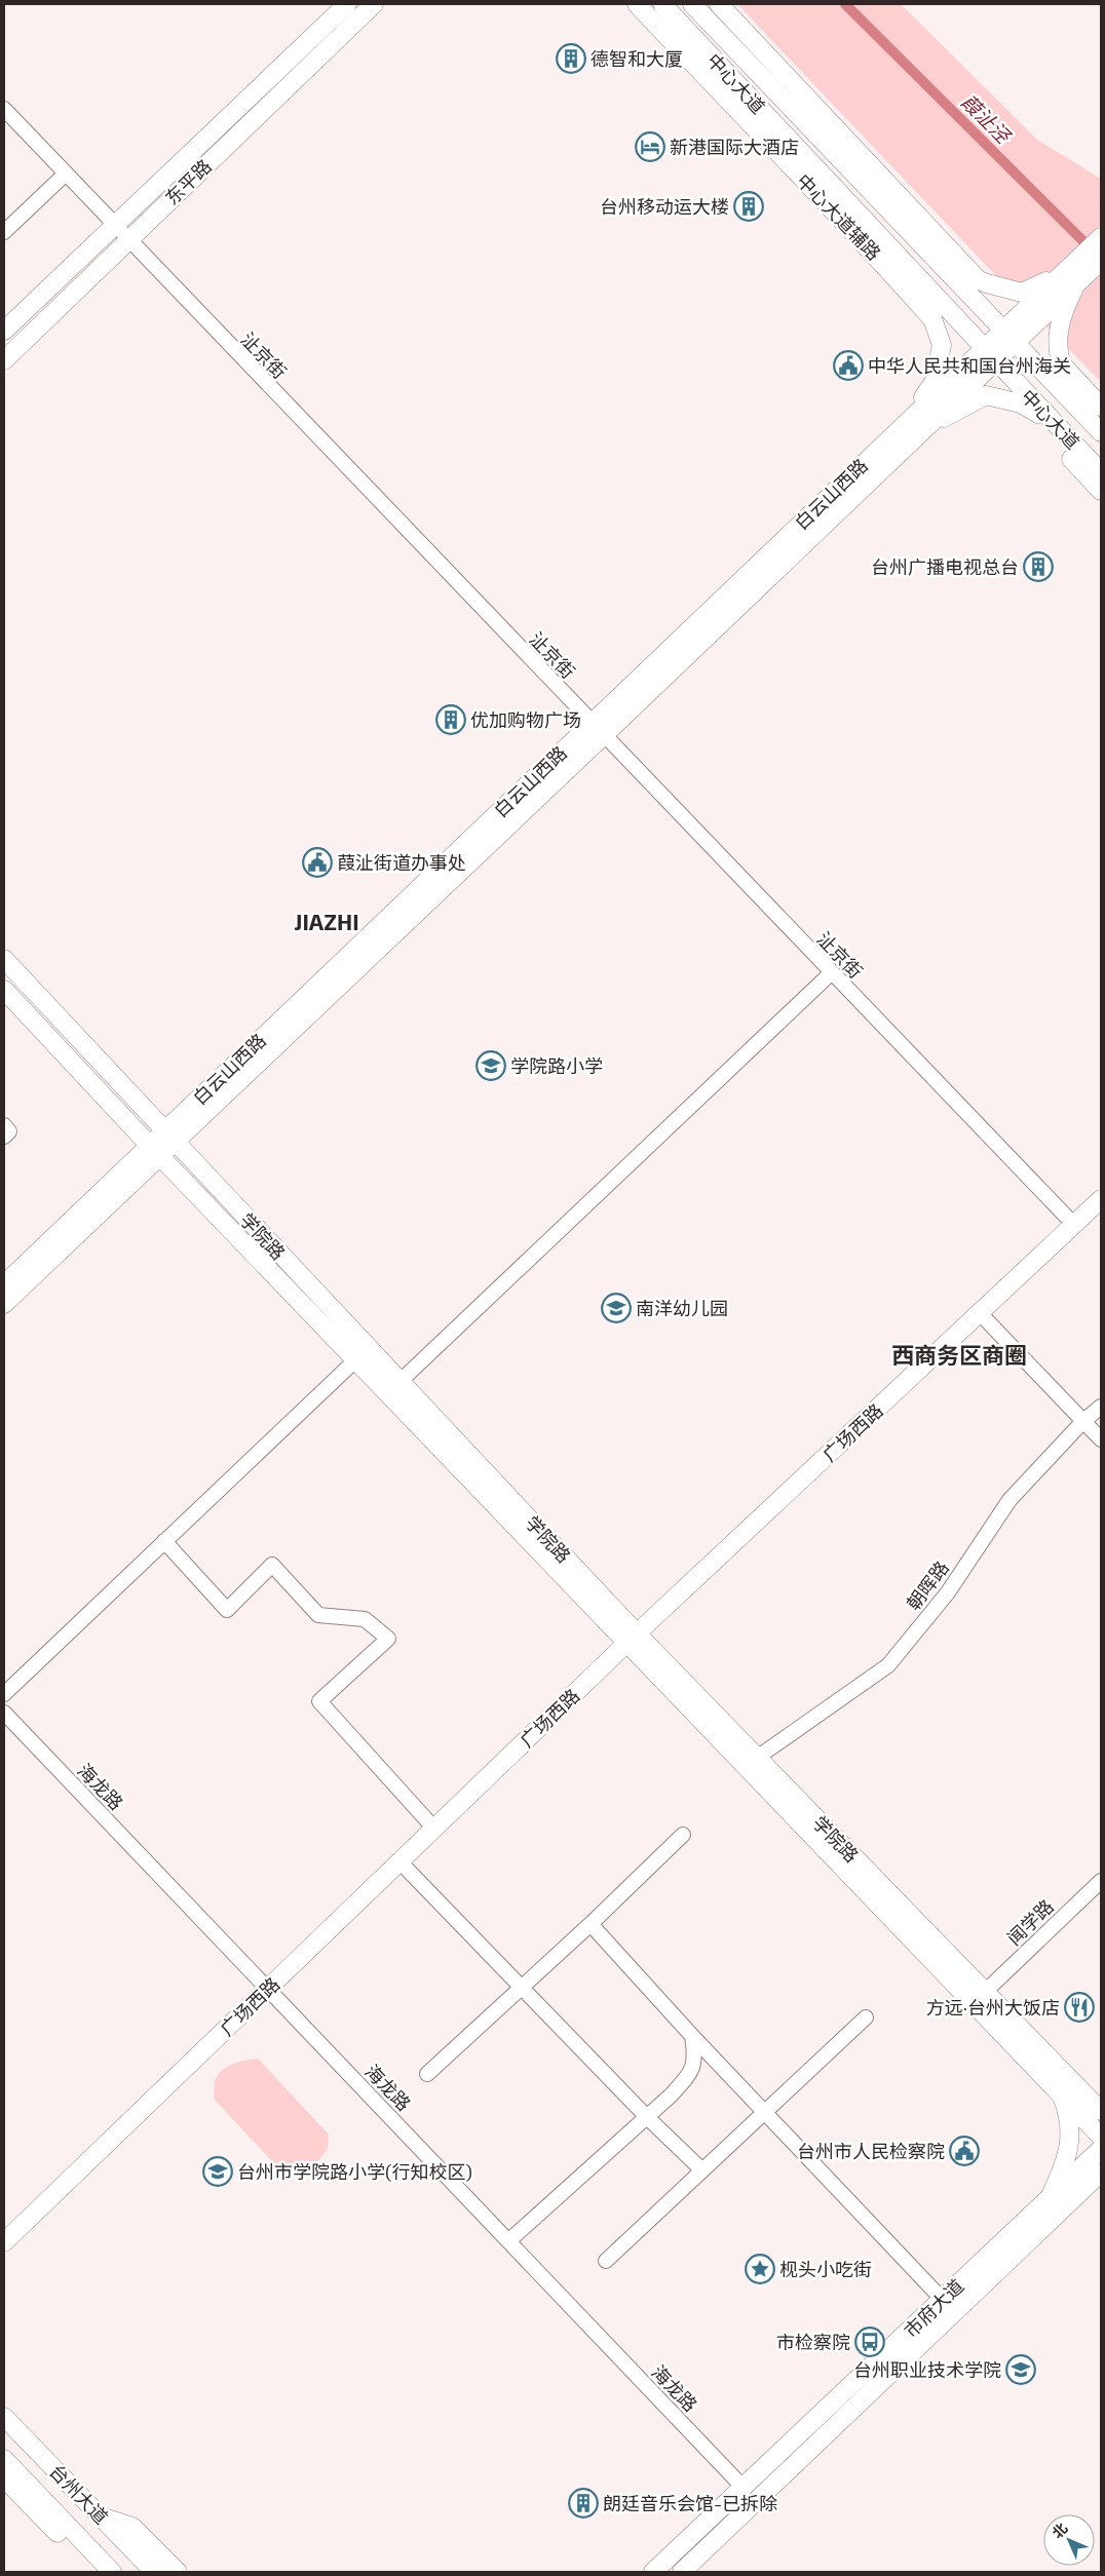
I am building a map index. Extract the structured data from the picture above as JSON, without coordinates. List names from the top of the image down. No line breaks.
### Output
{"streets":{"main road":["中心大道","东平路","中心大道辅路","白云山西路","学院路","广场西路","市府大道","台州大道"],"street":["沚京街","朝晖路","海龙路","闻学路"]},"crossings":[["中心大道","中心大道辅路"],["中心大道","白云山西路"],["东平路","沚京街"],["沚京街","白云山西路"],["沚京街","广场西路"],["白云山西路","学院路"],["学院路","广场西路"],["学院路","朝晖路"],["学院路","闻学路"],["广场西路","海龙路"],["海龙路","市府大道"]],"districts":["JIAZHI","西商务区商圈"],"water":["葭沚泾"],"places":{"building":["德智和大厦","台州移动运大楼","台州广播电视总台","优加购物广场","朗廷音乐会馆-已拆除"],"hotel":["新港国际大酒店"],"public building":["中华人民共和国台州海关","葭沚街道办事处","台州市人民检察院"],"school or university":["学院路小学","南洋幼儿园","台州市学院路小学(行知校区)","台州职业技术学院"],"restaurant":["方远·台州大饭店"],"place":["枧头小吃街"],"bus stop":["市检察院"]},"north":"top left"}
